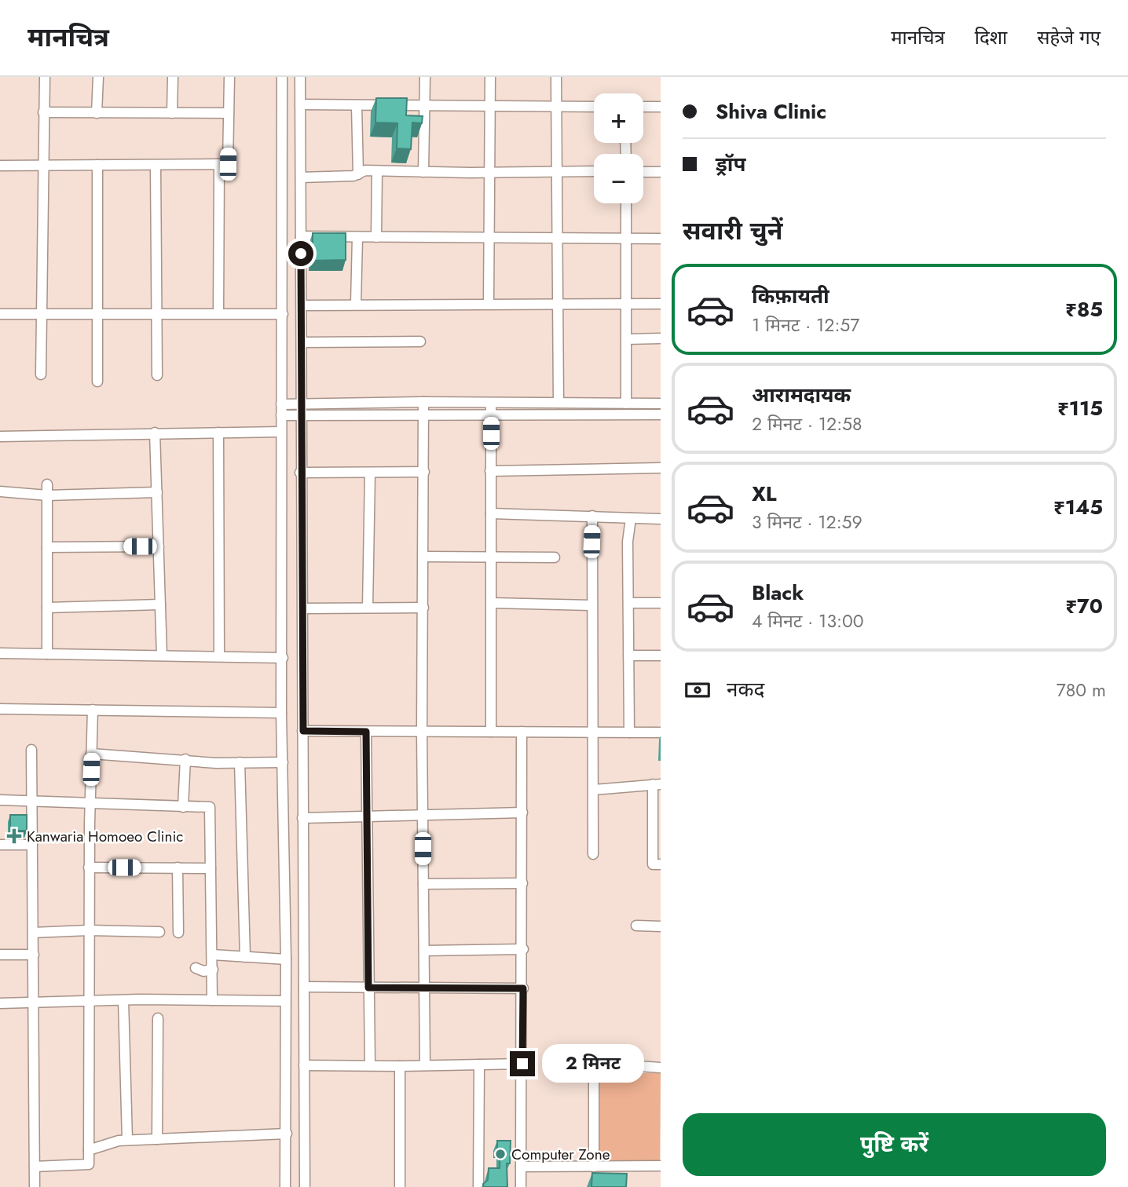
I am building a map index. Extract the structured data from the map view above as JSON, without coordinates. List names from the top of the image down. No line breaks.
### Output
{"places":{"health":["Kanwaria Homoeo Clinic"],"other":["Computer Zone"]},"page":{"header":"मानचित्र","nav":["मानचित्र","दिशा","सहेजे गए"],"banner":["Shiva Clinic","ड्रॉप"],"map_buttons":["+","−"],"heading":"सवारी चुनें","list":[{"name":"किफ़ायती","note":"1 मिनट · 12:57","value":"₹85"},{"name":"आरामदायक","note":"2 मिनट · 12:58","value":"₹115"},{"name":"XL","note":"3 मिनट · 12:59","value":"₹145"},{"name":"Black","note":"4 मिनट · 13:00","value":"₹70"}],"pay":["नकद","780 m"],"bubble":"2 मिनट","buttons":"पुष्टि करें"}}
